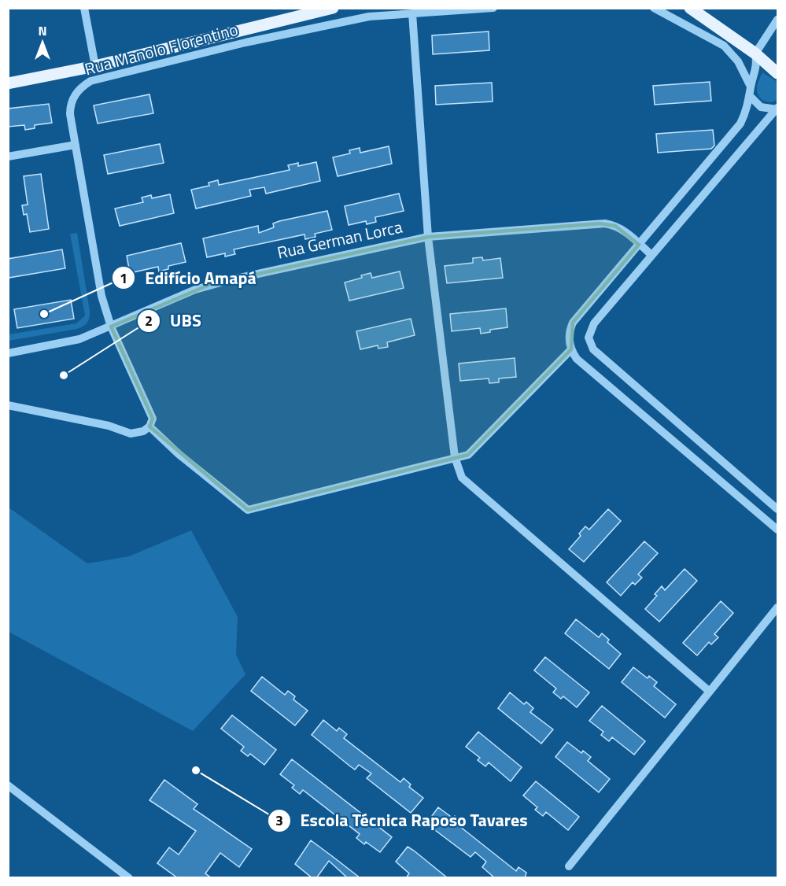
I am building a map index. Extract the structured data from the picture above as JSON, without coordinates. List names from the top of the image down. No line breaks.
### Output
{"streets":{"street":["Rua Manolo Florentino","Rua German Lorca"]},"crossings":[["Rua Manolo Florentino","Rua German Lorca"]],"places":["Edifício Amapá","UBS","Escola Técnica Raposo Tavares"],"north":"top"}
